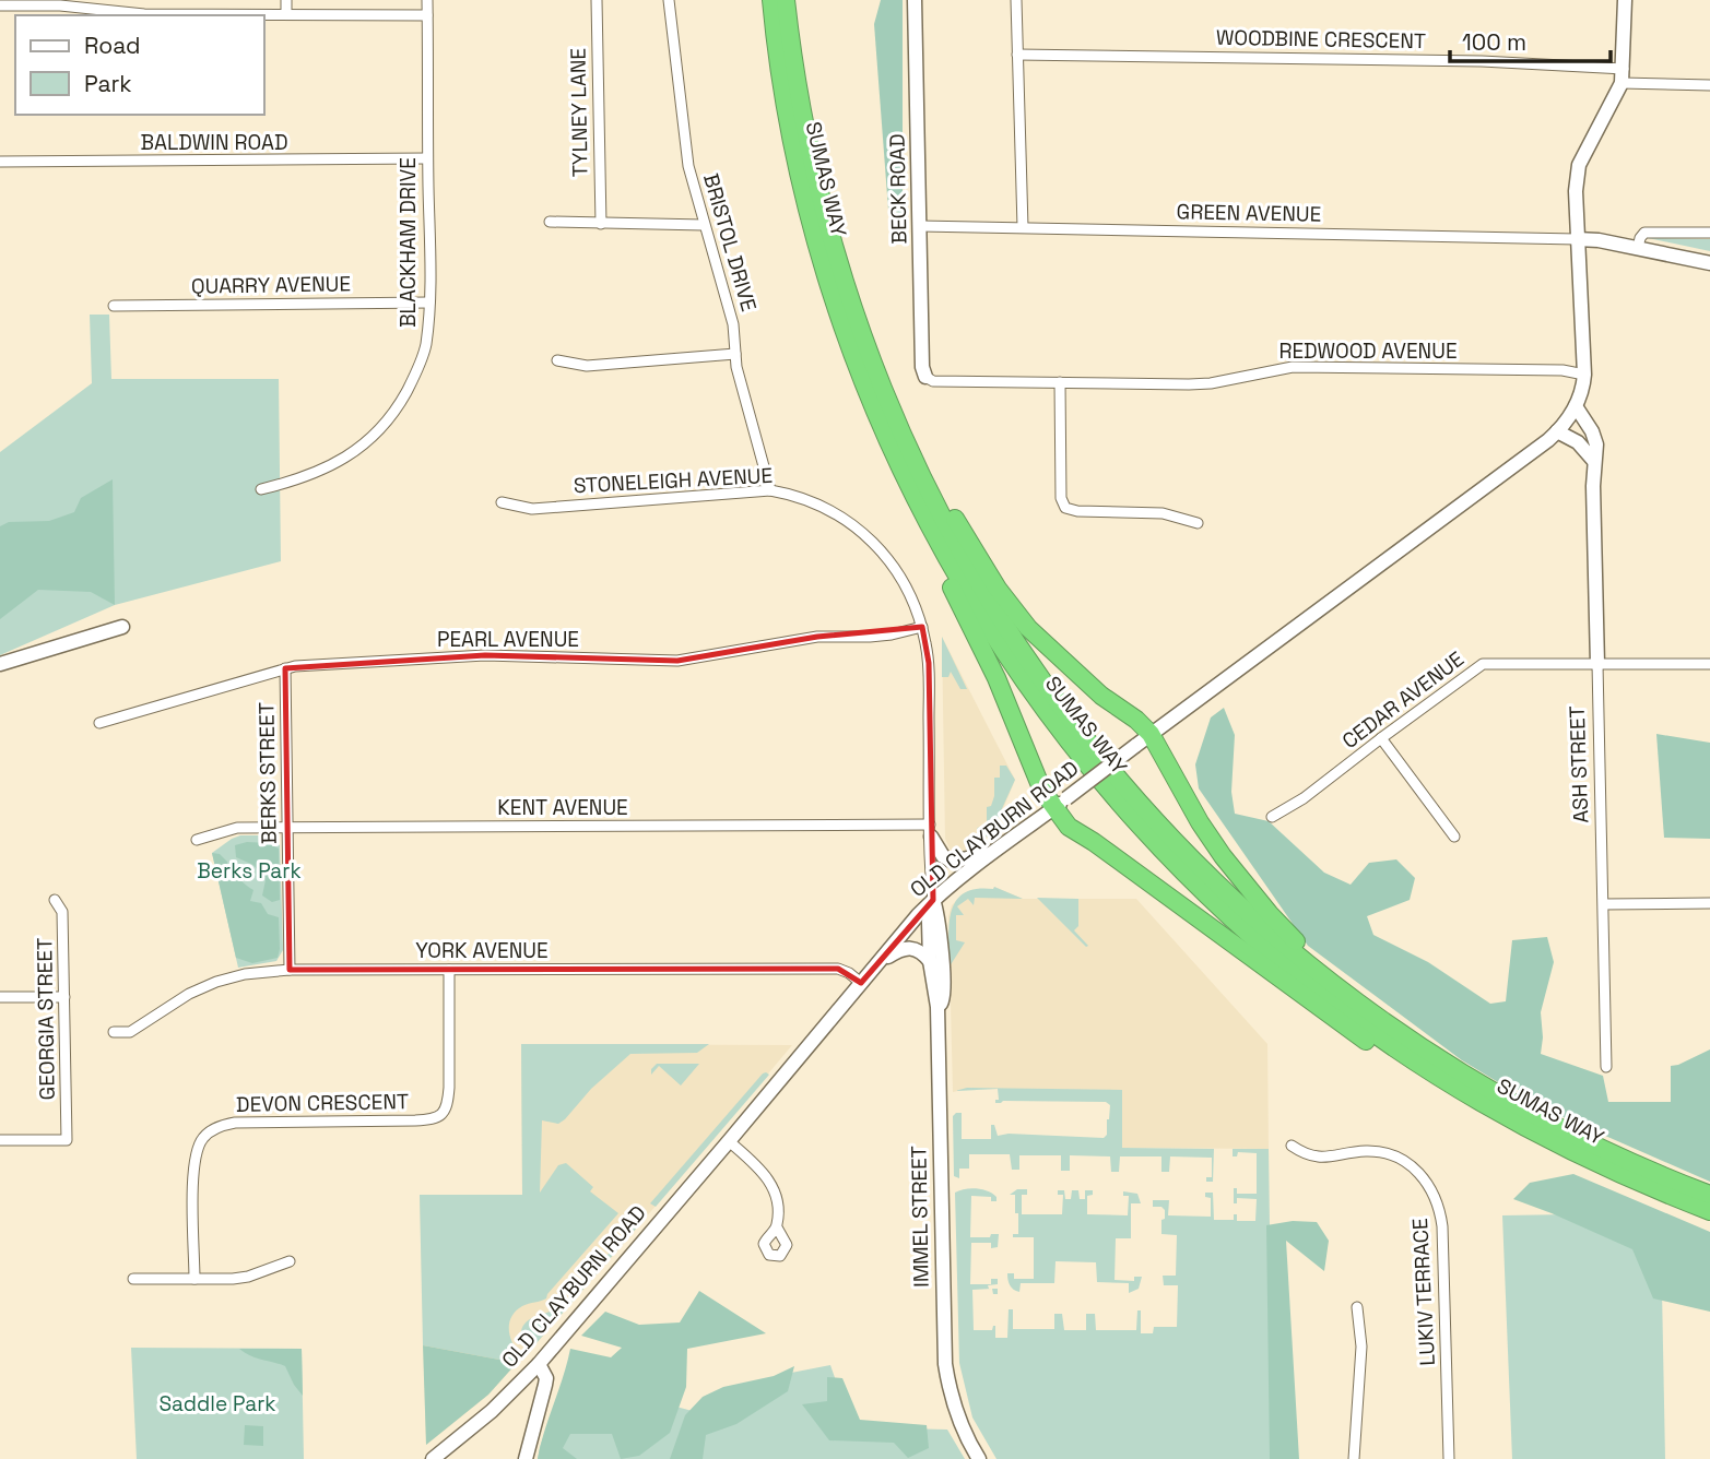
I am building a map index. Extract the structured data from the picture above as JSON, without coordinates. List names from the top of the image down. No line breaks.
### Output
{"streets":{"highway":["SUMAS WAY"],"main road":["BECK ROAD","ASH STREET","OLD CLAYBURN ROAD","IMMEL STREET"],"street":["WOODBINE CRESCENT","TYLNEY LANE","BALDWIN ROAD","GREEN AVENUE","BLACKHAM DRIVE","BRISTOL DRIVE","QUARRY AVENUE","REDWOOD AVENUE","STONELEIGH AVENUE","PEARL AVENUE","CEDAR AVENUE","BERKS STREET","KENT AVENUE","YORK AVENUE","GEORGIA STREET","DEVON CRESCENT","LUKIV TERRACE"]},"crossings":[["BALDWIN ROAD","BLACKHAM DRIVE"],["BECK ROAD","GREEN AVENUE"],["BECK ROAD","REDWOOD AVENUE"],["BLACKHAM DRIVE","QUARRY AVENUE"],["BRISTOL DRIVE","STONELEIGH AVENUE"],["STONELEIGH AVENUE","PEARL AVENUE"],["STONELEIGH AVENUE","IMMEL STREET"],["PEARL AVENUE","BERKS STREET"],["PEARL AVENUE","IMMEL STREET"],["CEDAR AVENUE","ASH STREET"],["ASH STREET","OLD CLAYBURN ROAD"],["BERKS STREET","KENT AVENUE"],["BERKS STREET","YORK AVENUE"],["KENT AVENUE","IMMEL STREET"],["OLD CLAYBURN ROAD","YORK AVENUE"],["OLD CLAYBURN ROAD","IMMEL STREET"],["YORK AVENUE","DEVON CRESCENT"]],"parks":["Berks Park","Saddle Park"],"legend":["Road","Park"],"scale_bar":"100 m"}
